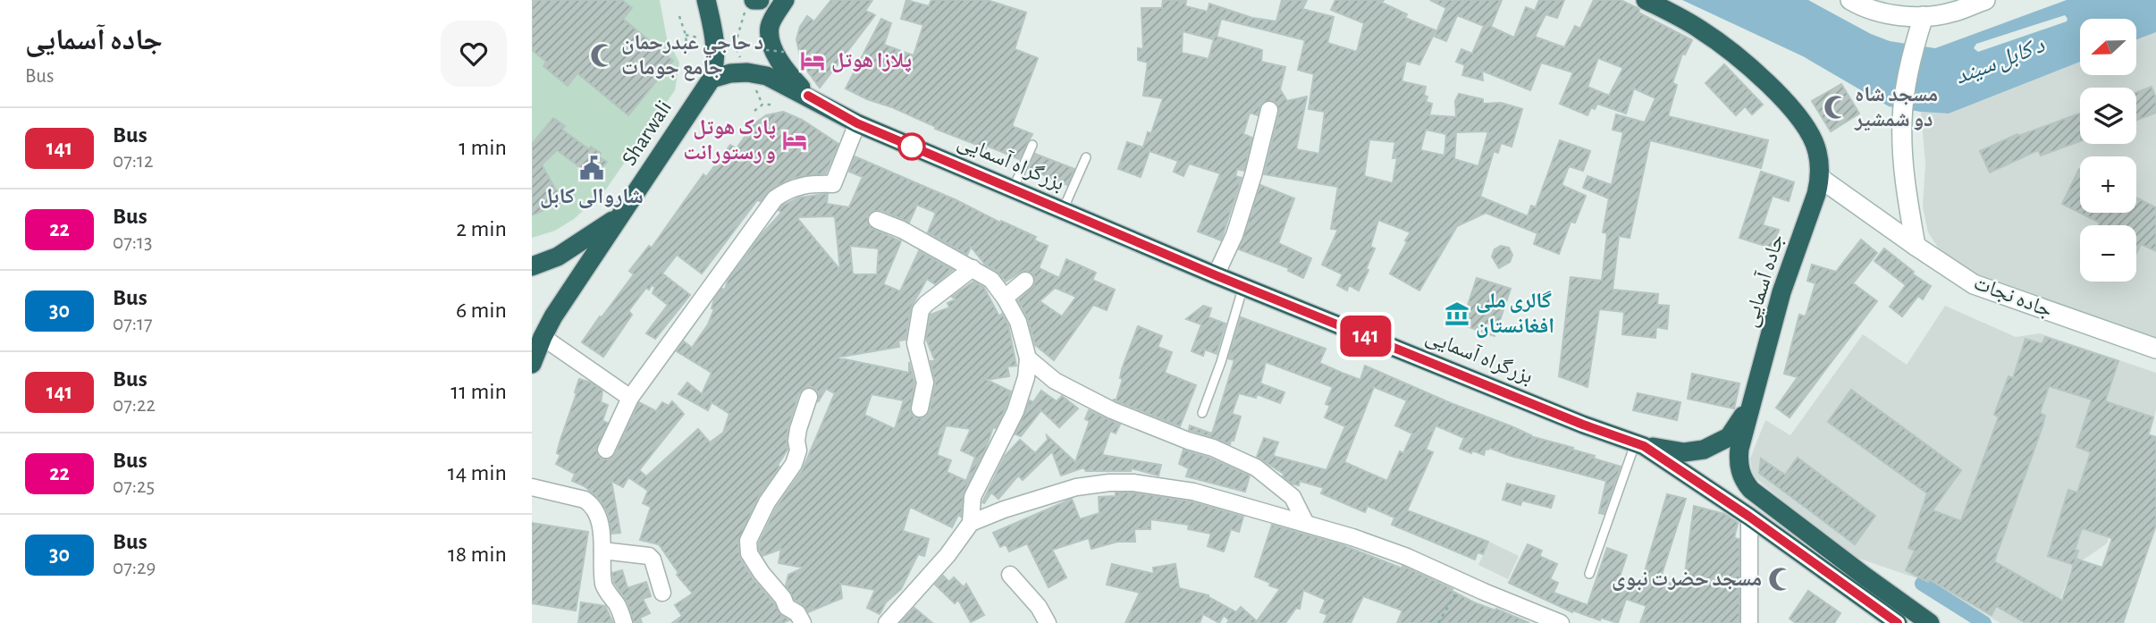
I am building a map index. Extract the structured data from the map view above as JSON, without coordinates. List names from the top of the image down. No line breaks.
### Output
{"streets":{"highway":["Sharwali","بزرگراه آسمایی","جاده آسمایی"],"main road":["جاده نجات"]},"crossings":[["جاده آسمایی","جاده نجات"]],"water":["د کابل سيند"],"places":{"mosque":["د حاجي عبدرحمان جامع جومات","مسجد شاه دو شمشیر","مسجد حضرت نبوی"],"hotel":["پلازا هوتل","پارک هوتل و رستورانت"],"public building":["شاروالی کابل"],"museum":["گالری ملی افغانستان"]},"lines":["bus line 141"],"north":"left","page":{"heading":["جاده آسمایی","Bus"],"on_map":"141","map_buttons":["+","−"],"list":[{"mark":"141","name":"Bus","note":"07:12","value":"1 min"},{"mark":"22","name":"Bus","note":"07:13","value":"2 min"},{"mark":"30","name":"Bus","note":"07:17","value":"6 min"},{"mark":"141","name":"Bus","note":"07:22","value":"11 min"},{"mark":"22","name":"Bus","note":"07:25","value":"14 min"},{"mark":"30","name":"Bus","note":"07:29","value":"18 min"}]}}
